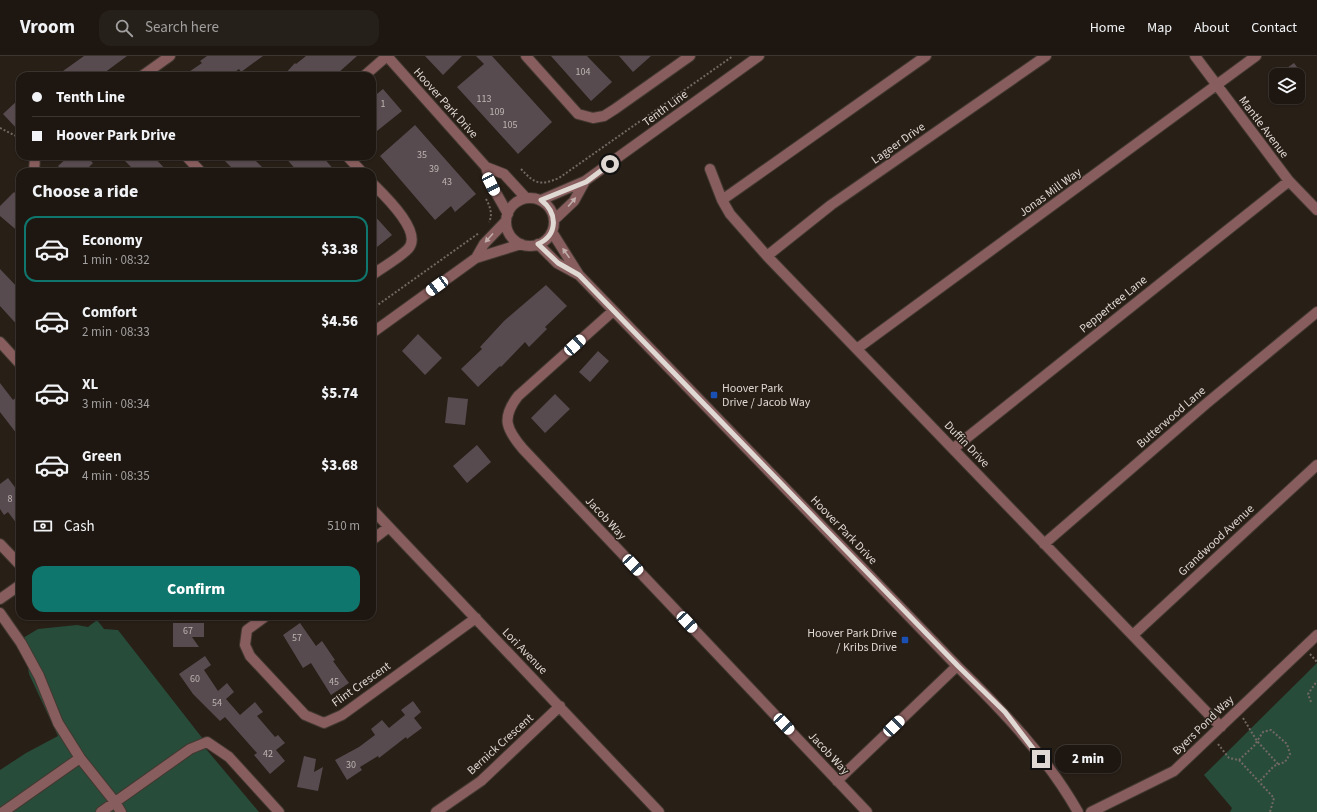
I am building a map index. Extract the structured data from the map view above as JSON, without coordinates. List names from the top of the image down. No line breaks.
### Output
{"streets":{"street":["Hoover Park Drive","Tenth Line","Mantle Avenue","Lageer Drive","Jonas Mill Way","Peppertree Lane","Butterwood Lane","Duffin Drive","Jacob Way","Grandwood Avenue","Lori Avenue","Flint Crescent","Byers Pond Way","Bernick Crescent"]},"crossings":[["Hoover Park Drive","Tenth Line"],["Hoover Park Drive","Jacob Way"],["Mantle Avenue","Jonas Mill Way"],["Mantle Avenue","Peppertree Lane"],["Lageer Drive","Duffin Drive"],["Jonas Mill Way","Duffin Drive"],["Peppertree Lane","Duffin Drive"],["Butterwood Lane","Duffin Drive"],["Duffin Drive","Grandwood Avenue"],["Duffin Drive","Byers Pond Way"],["Lori Avenue","Flint Crescent"],["Lori Avenue","Bernick Crescent"]],"places":{"transit":["Hoover Park Drive / Jacob Way","Hoover Park Drive / Kribs Drive"]},"house_numbers":["104","113","1","109","105","35","39","43","8","67","57","60","45","54","42","30"],"page":{"header":"Vroom","search":"Search here","nav":["Home","Map","About","Contact"],"banner":["Tenth Line","Hoover Park Drive"],"heading":"Choose a ride","list":[{"name":"Economy","note":"1 min · 08:32","value":"$3.38"},{"name":"Comfort","note":"2 min · 08:33","value":"$4.56"},{"name":"XL","note":"3 min · 08:34","value":"$5.74"},{"name":"Green","note":"4 min · 08:35","value":"$3.68"}],"pay":["Cash","510 m"],"buttons":"Confirm","bubble":"2 min"}}
